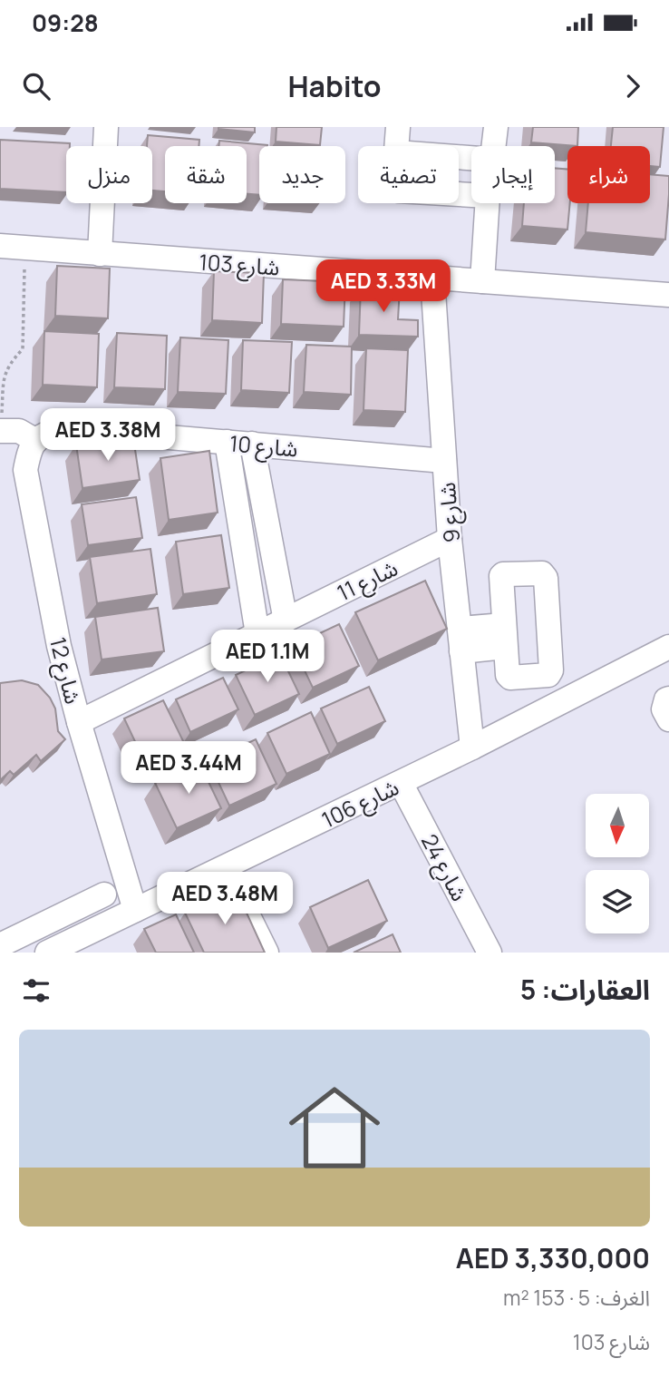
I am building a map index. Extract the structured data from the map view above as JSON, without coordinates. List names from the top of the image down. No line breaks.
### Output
{"streets":{"street":["شارع 103","شارع 10","شارع 9","شارع 11","شارع 12","شارع 106","شارع 24"]},"crossings":[["شارع 103","شارع 9"],["شارع 10","شارع 9"],["شارع 10","شارع 12"],["شارع 9","شارع 11"],["شارع 9","شارع 106"],["شارع 11","شارع 12"],["شارع 12","شارع 106"],["شارع 106","شارع 24"]],"north":"bottom","page":{"status":"09:28","header":"Habito","chip":["شراء","إيجار","تصفية","جديد","شقة","منزل"],"price":["AED 3.33M","AED 3.38M","AED 1.1M","AED 3.44M","AED 3.48M"],"heading":"العقارات: 5","list":[{"name":"AED 3,330,000","note":"الغرف: 5 · 153 m² · شارع 103"}]}}
